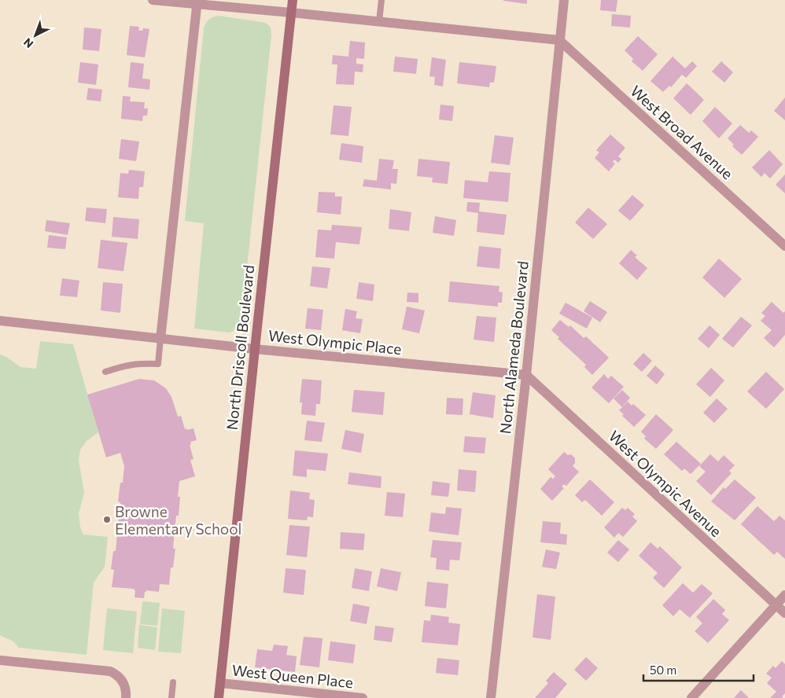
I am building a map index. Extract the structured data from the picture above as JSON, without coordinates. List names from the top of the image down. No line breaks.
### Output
{"streets":{"main road":["North Driscoll Boulevard"],"street":["West Broad Avenue","West Olympic Place","North Alameda Boulevard","West Olympic Avenue","West Queen Place"]},"crossings":[["West Broad Avenue","North Alameda Boulevard"],["West Olympic Place","North Driscoll Boulevard"],["West Olympic Place","North Alameda Boulevard"],["West Olympic Place","West Olympic Avenue"],["North Driscoll Boulevard","West Queen Place"],["North Alameda Boulevard","West Olympic Avenue"]],"places":["Browne Elementary School"],"scale_bar":"50 m","north":"bottom left"}
